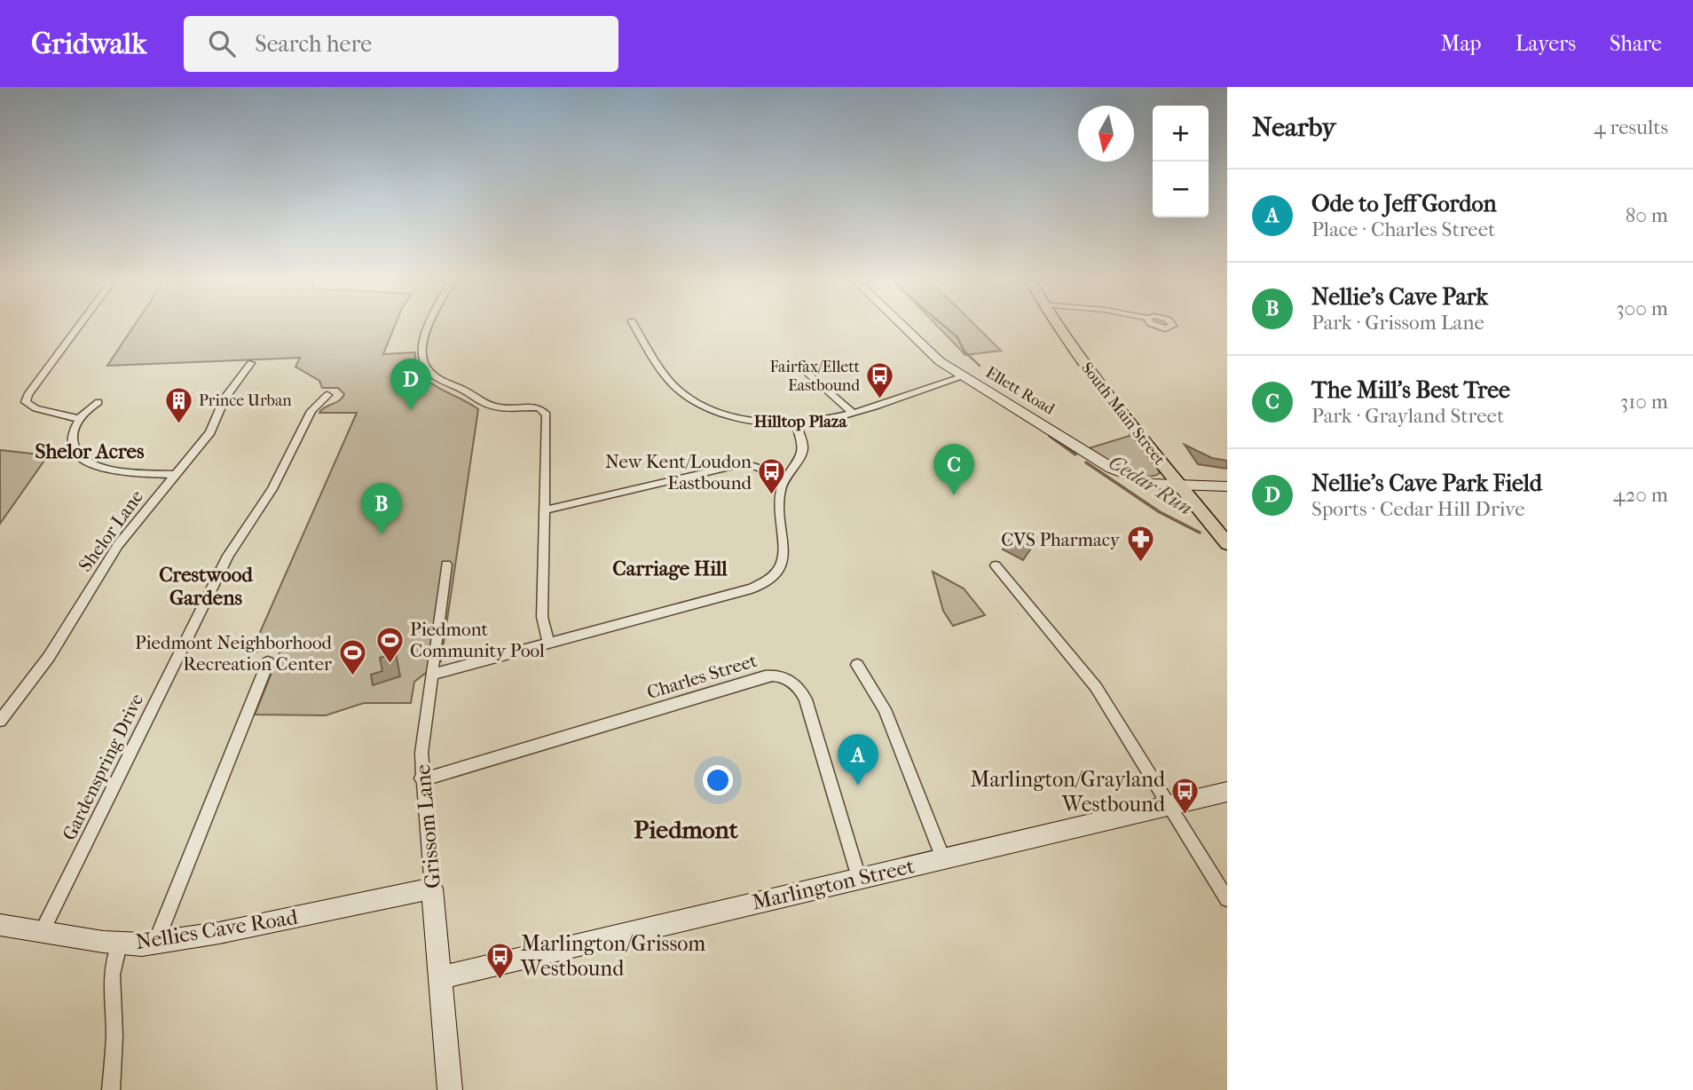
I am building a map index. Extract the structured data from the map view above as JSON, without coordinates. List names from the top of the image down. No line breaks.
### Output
{"streets":{"main road":["South Main Street"],"street":["Ellett Road","Shelor Lane","Charles Street","Gardenspring Drive","Grissom Lane","Marlington Street","Nellies Cave Road"]},"crossings":[["Ellett Road","South Main Street"],["Charles Street","Grissom Lane"],["Charles Street","Marlington Street"],["Gardenspring Drive","Nellies Cave Road"],["Grissom Lane","Marlington Street"],["Grissom Lane","Nellies Cave Road"]],"districts":["Hilltop Plaza","Shelor Acres","Carriage Hill","Crestwood Gardens","Piedmont"],"water":["Cedar Run"],"places":{"bus stop":["Fairfax/Ellett Eastbound","New Kent/Loudon Eastbound","Marlington/Grayland Westbound","Marlington/Grissom Westbound"],"building":["Prince Urban"],"pharmacy":["CVS Pharmacy"],"sports":["Piedmont Community Pool","Piedmont Neighborhood Recreation Center"]},"north":"bottom","page":{"header":"Gridwalk","search":"Search here","nav":["Map","Layers","Share"],"heading":["Nearby","4 results"],"map_buttons":["+","−"],"list":[{"mark":"A","name":"Ode to Jeff Gordon","note":"Place · Charles Street","value":"80 m"},{"mark":"B","name":"Nellie's Cave Park","note":"Park · Grissom Lane","value":"300 m"},{"mark":"C","name":"The Mill's Best Tree","note":"Park · Grayland Street","value":"310 m"},{"mark":"D","name":"Nellie's Cave Park Field","note":"Sports · Cedar Hill Drive","value":"420 m"}],"pins":["D","C","B","A"]}}
